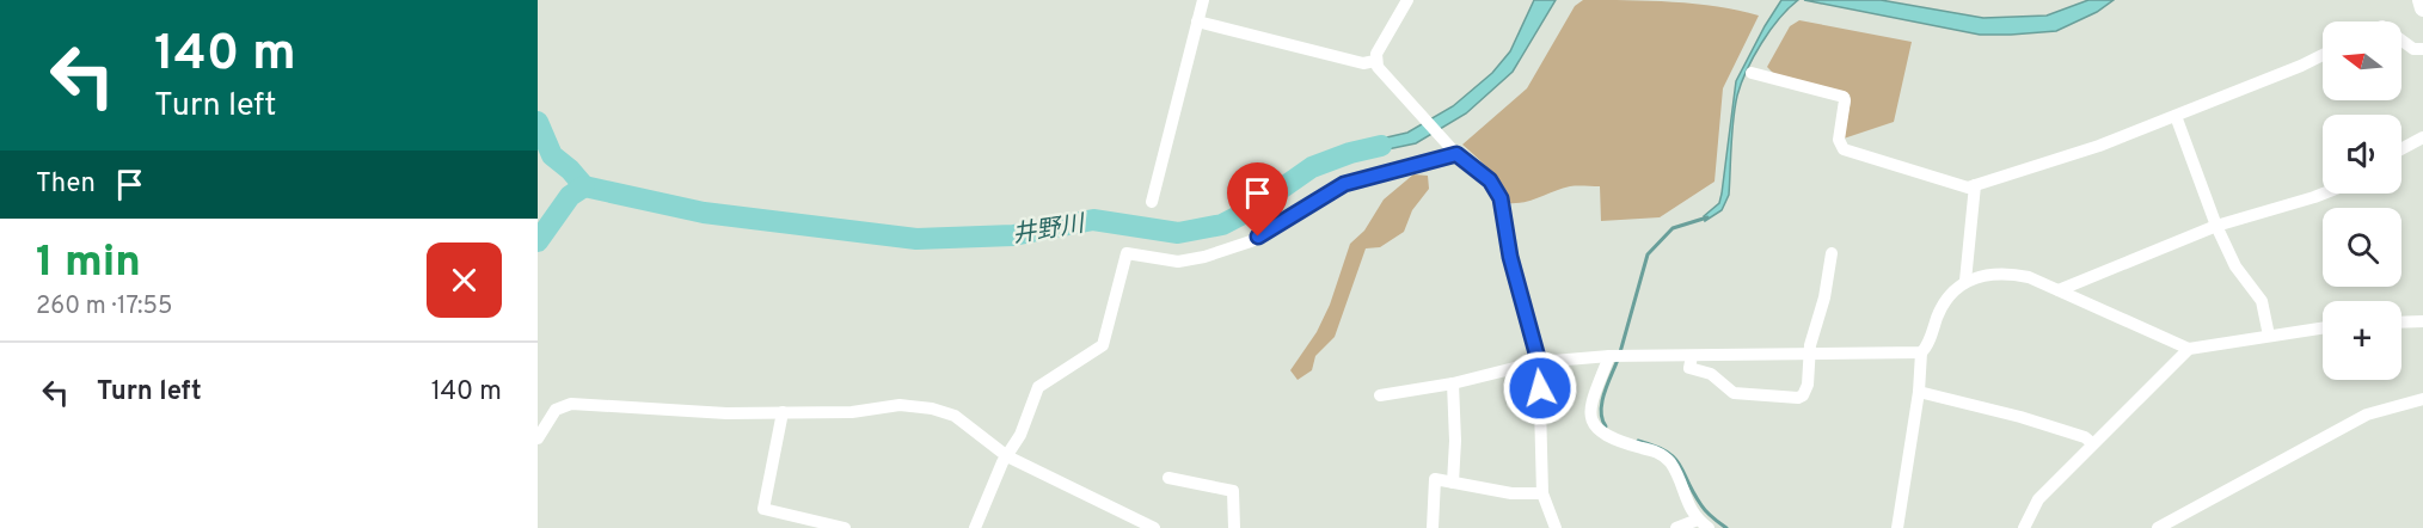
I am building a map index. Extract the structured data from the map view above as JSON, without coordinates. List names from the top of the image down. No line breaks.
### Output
{"water":["井野川"],"north":"left","page":{"turn":["140 m","Turn left"],"map_buttons":"+","then":"Then","heading":["1 min","260 m · 17:55"],"list":[{"name":"Turn left","value":"140 m"}]}}
